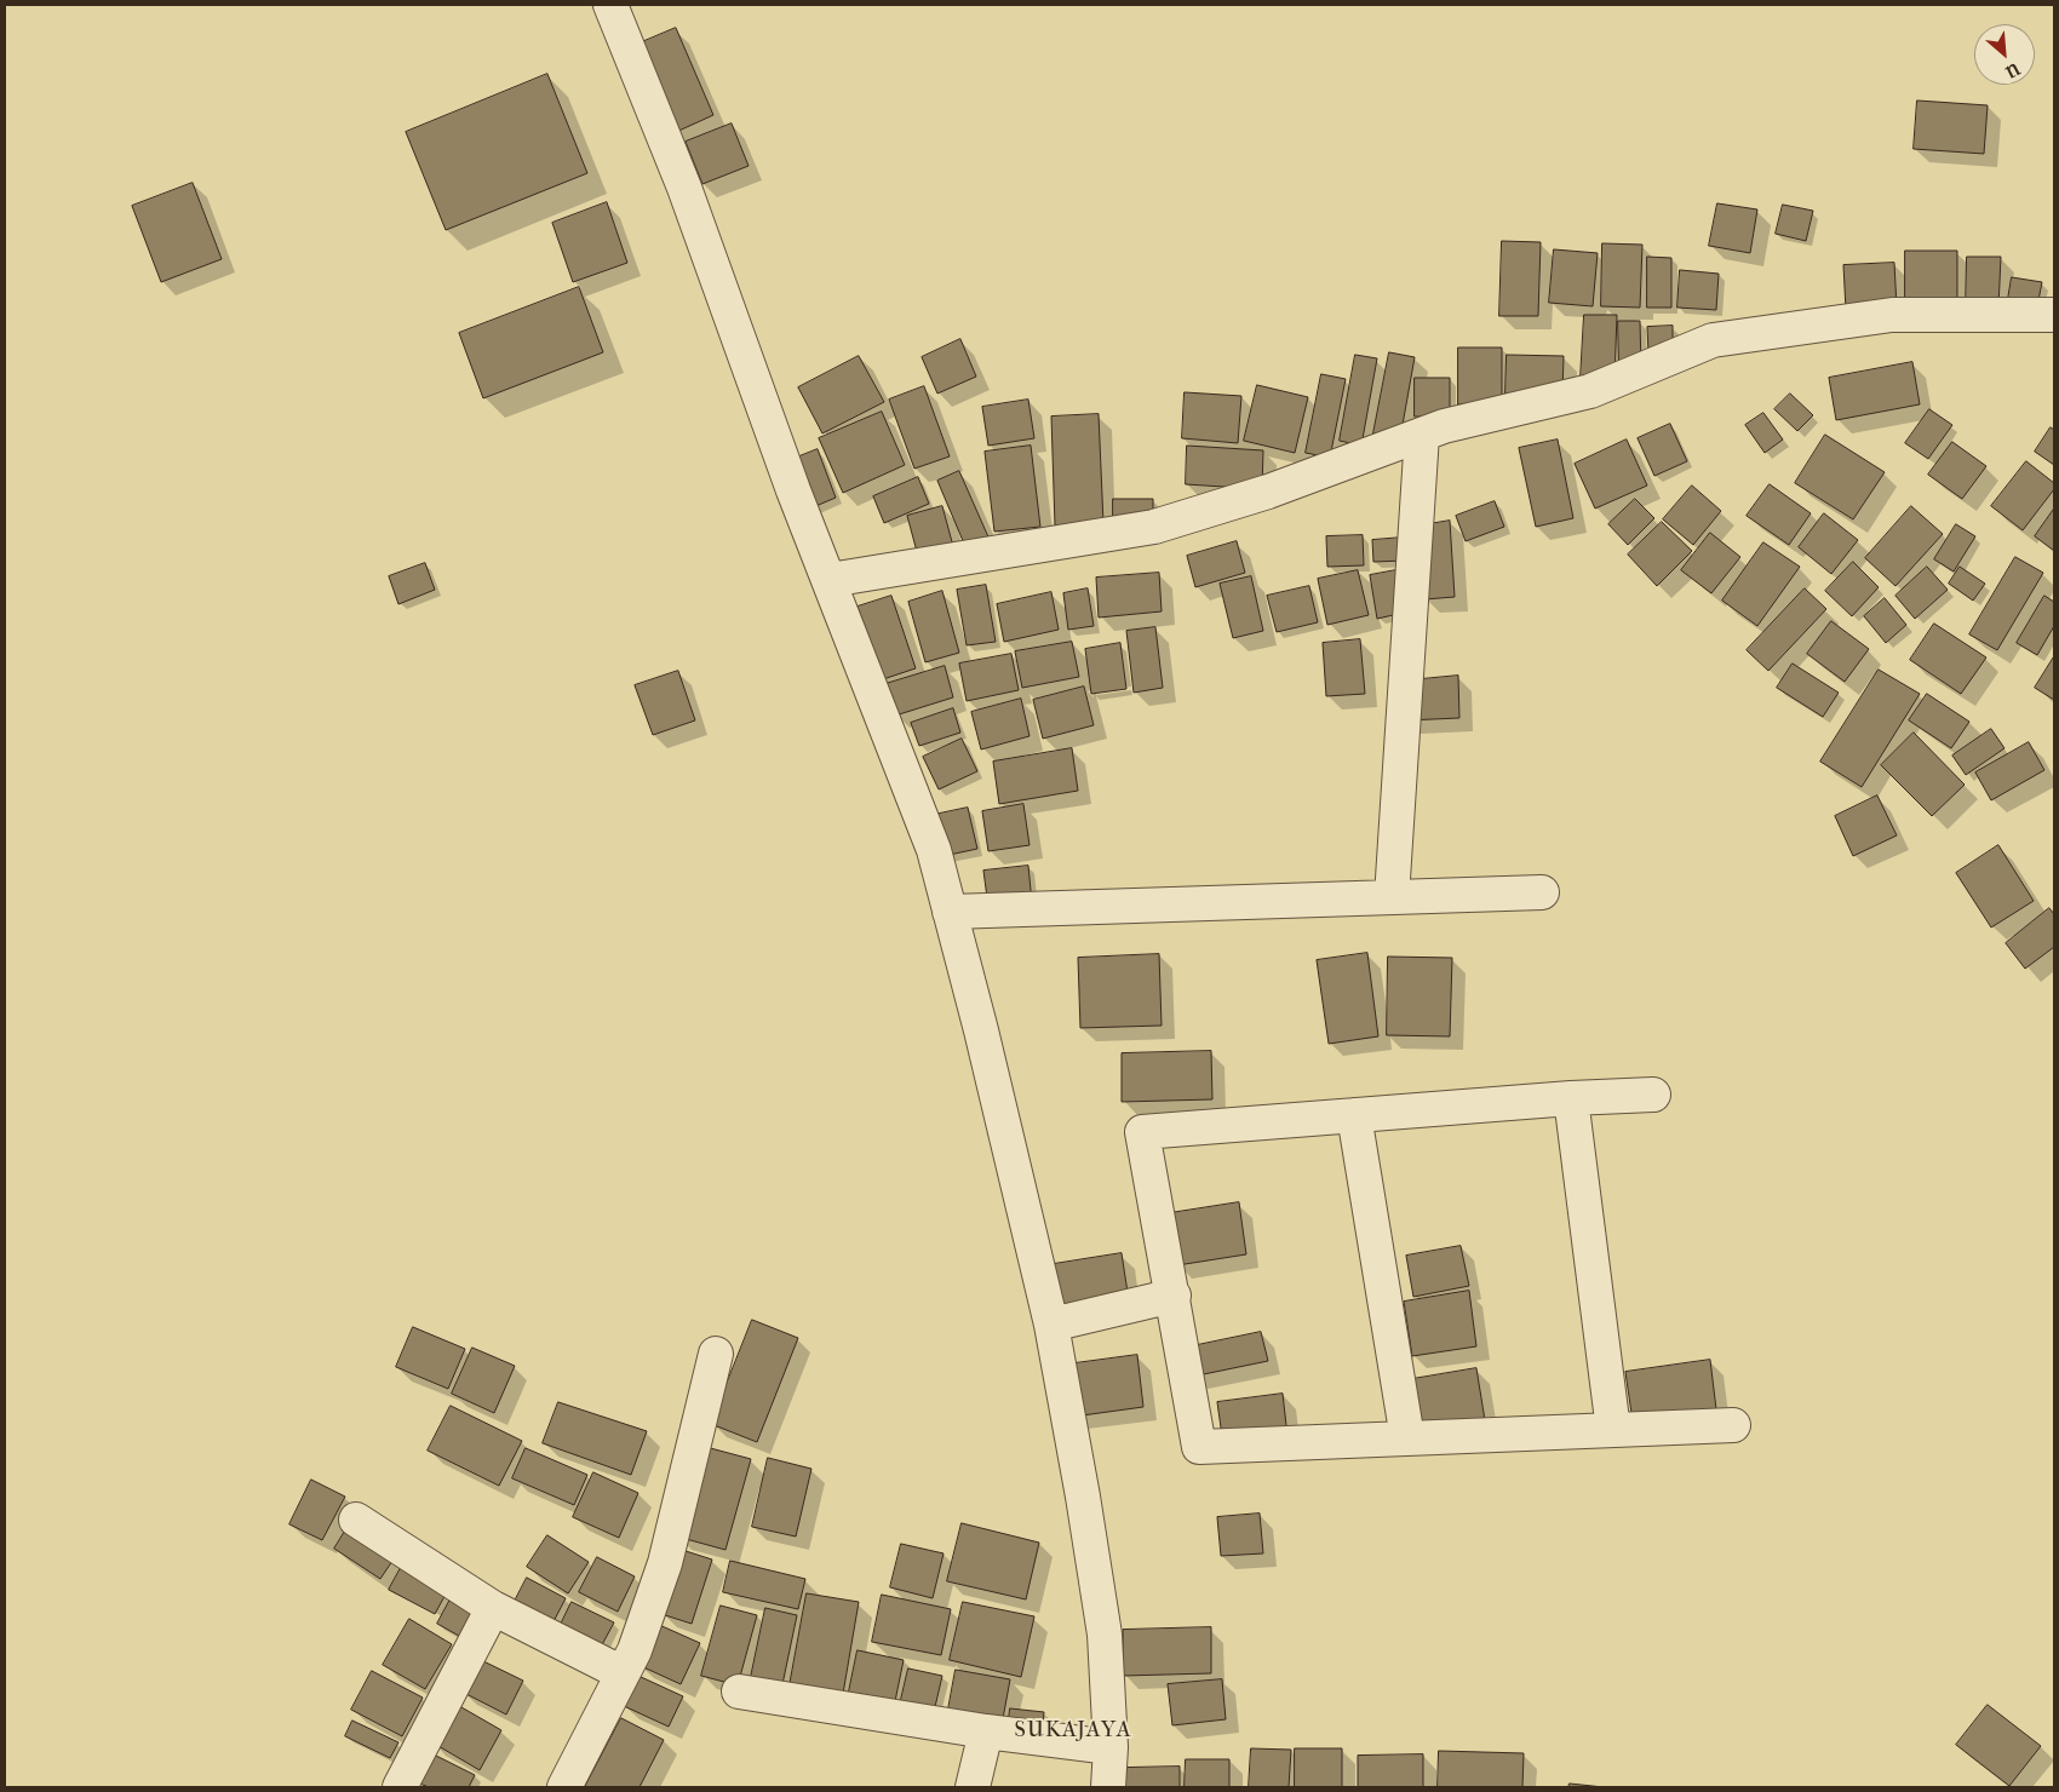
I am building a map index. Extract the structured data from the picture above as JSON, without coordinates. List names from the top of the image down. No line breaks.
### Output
{"districts":["SUKAJAYA"],"north":"bottom right"}
